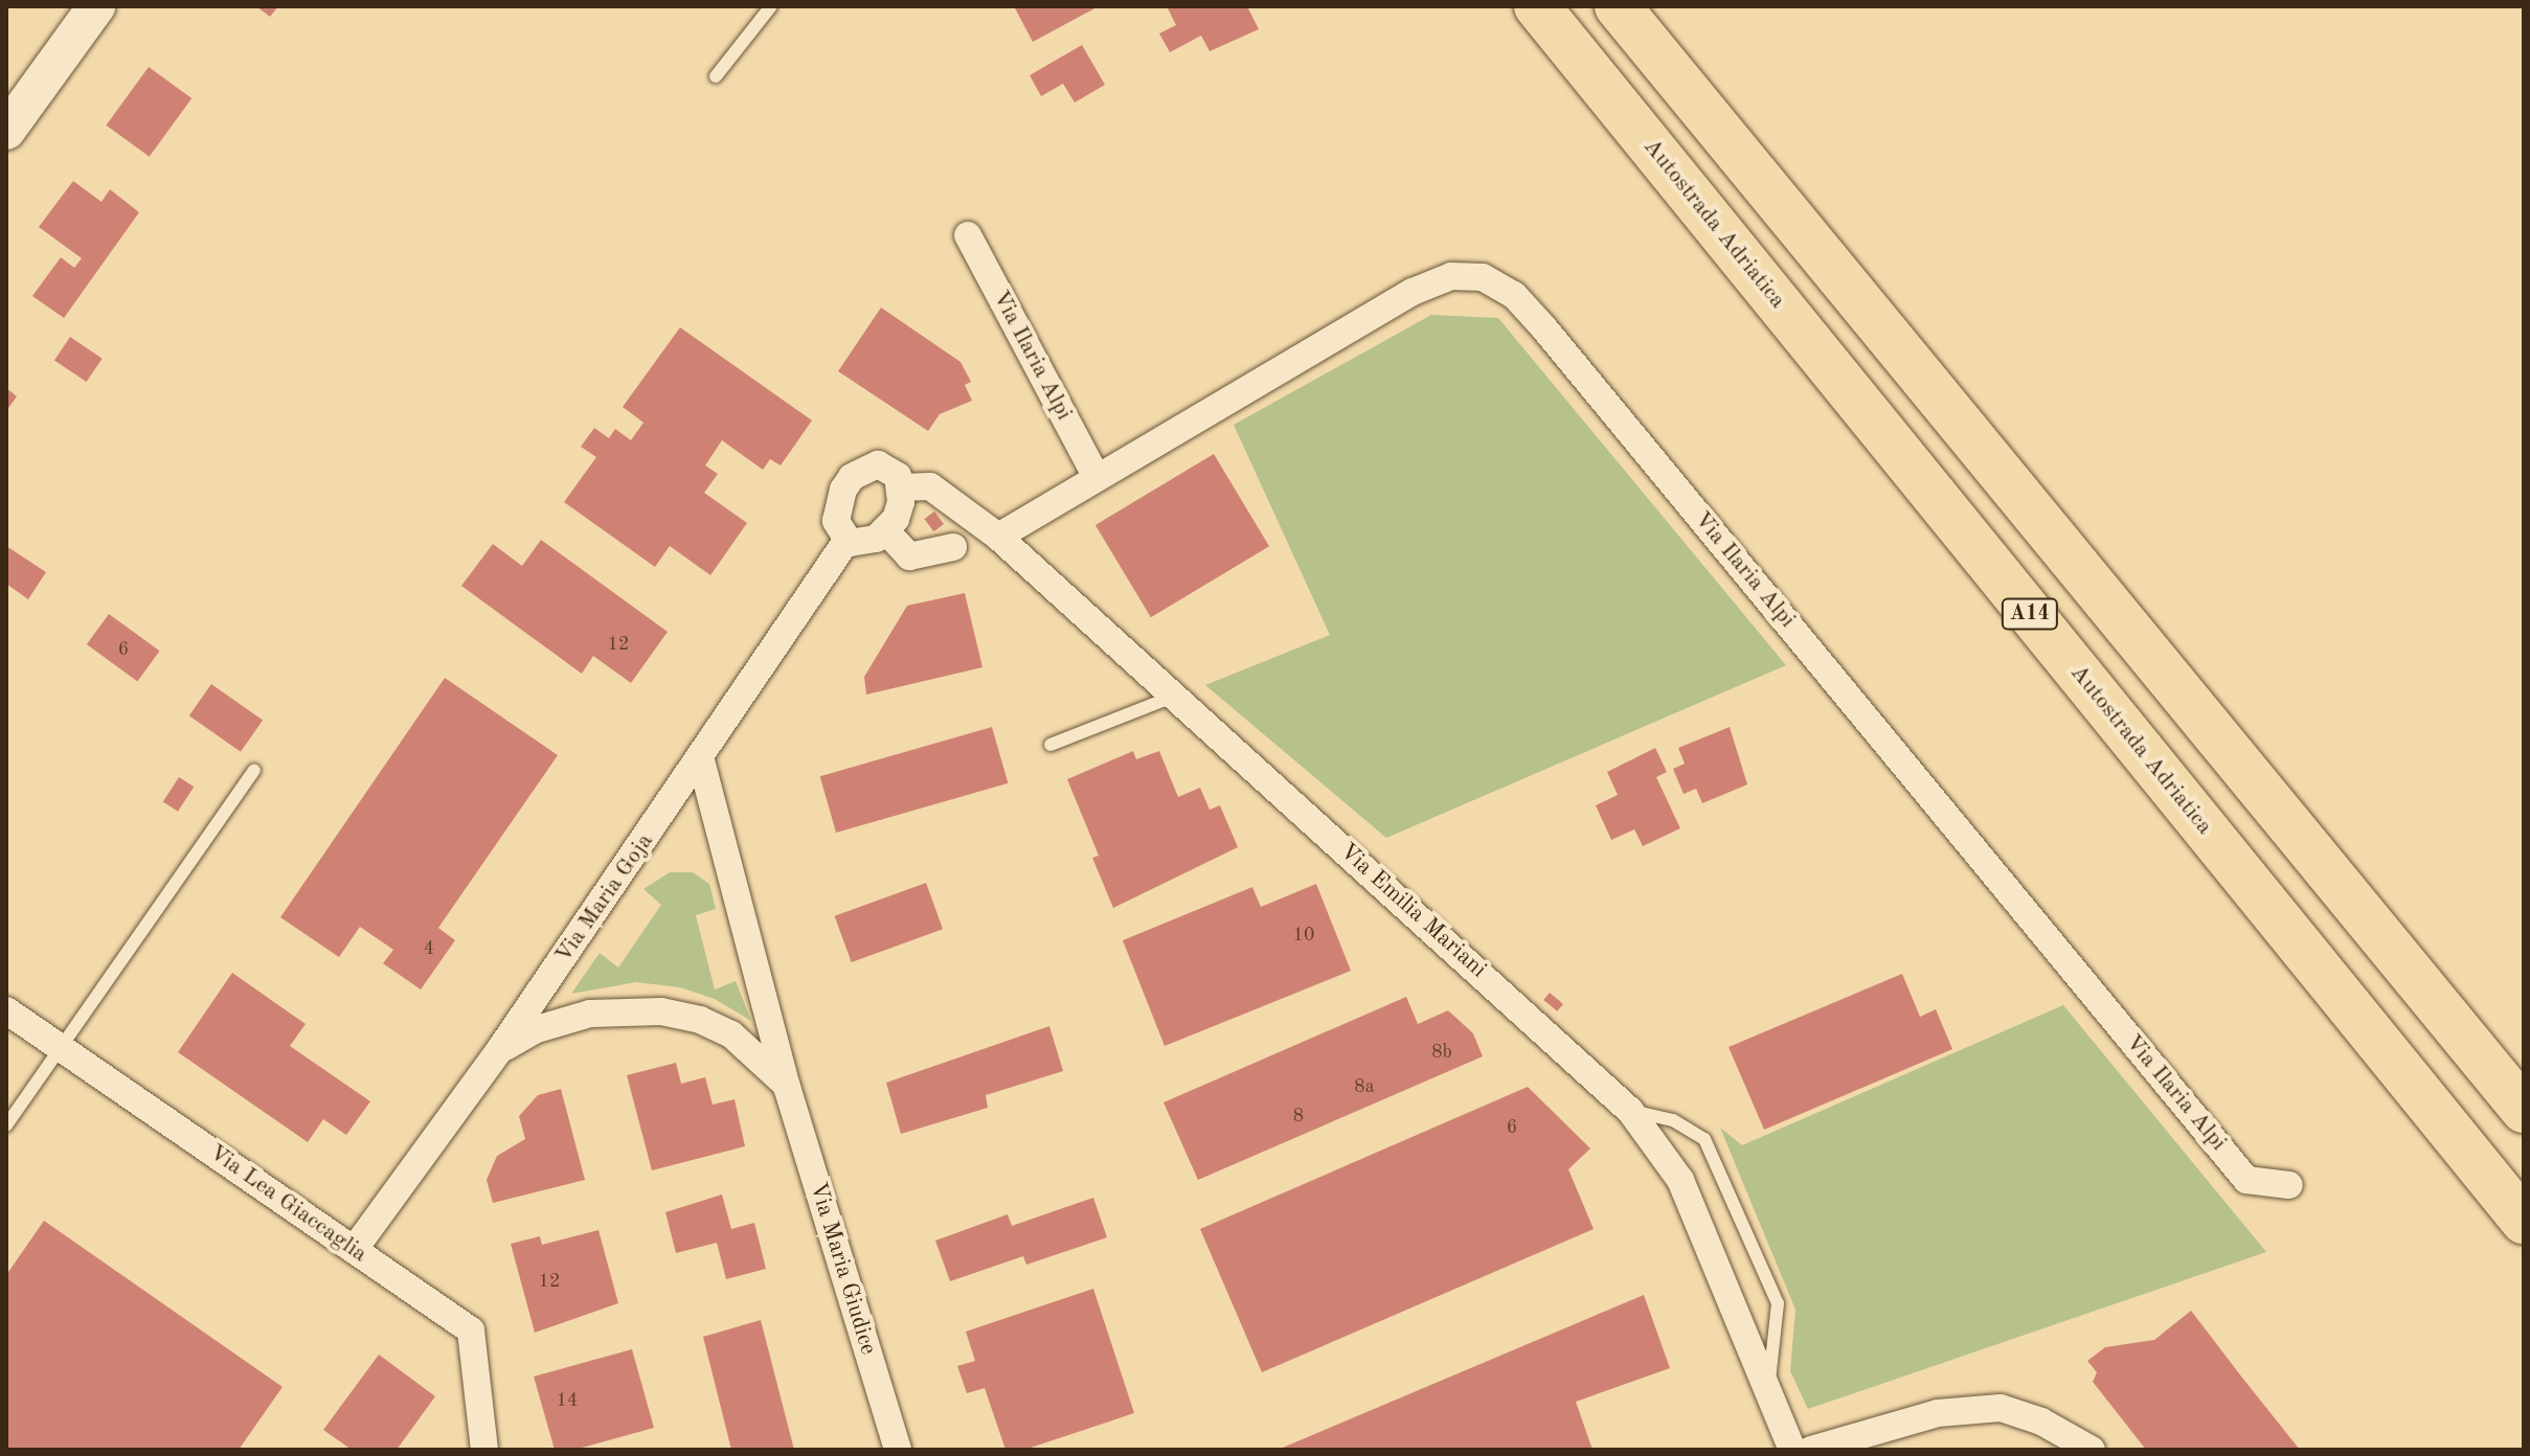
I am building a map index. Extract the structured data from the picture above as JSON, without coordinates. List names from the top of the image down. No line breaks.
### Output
{"streets":{"highway":["Autostrada Adriatica","A14"],"street":["Via Ilaria Alpi","Via Maria Goja","Via Emilia Mariani","Via Lea Giaccaglia","Via Maria Giudice"]},"crossings":[["Via Ilaria Alpi","Via Emilia Mariani"],["Via Maria Goja","Via Emilia Mariani"],["Via Maria Goja","Via Lea Giaccaglia"],["Via Maria Goja","Via Maria Giudice"]],"house_numbers":["12","6","10","4","8b","8a","8","6","12","14"]}
